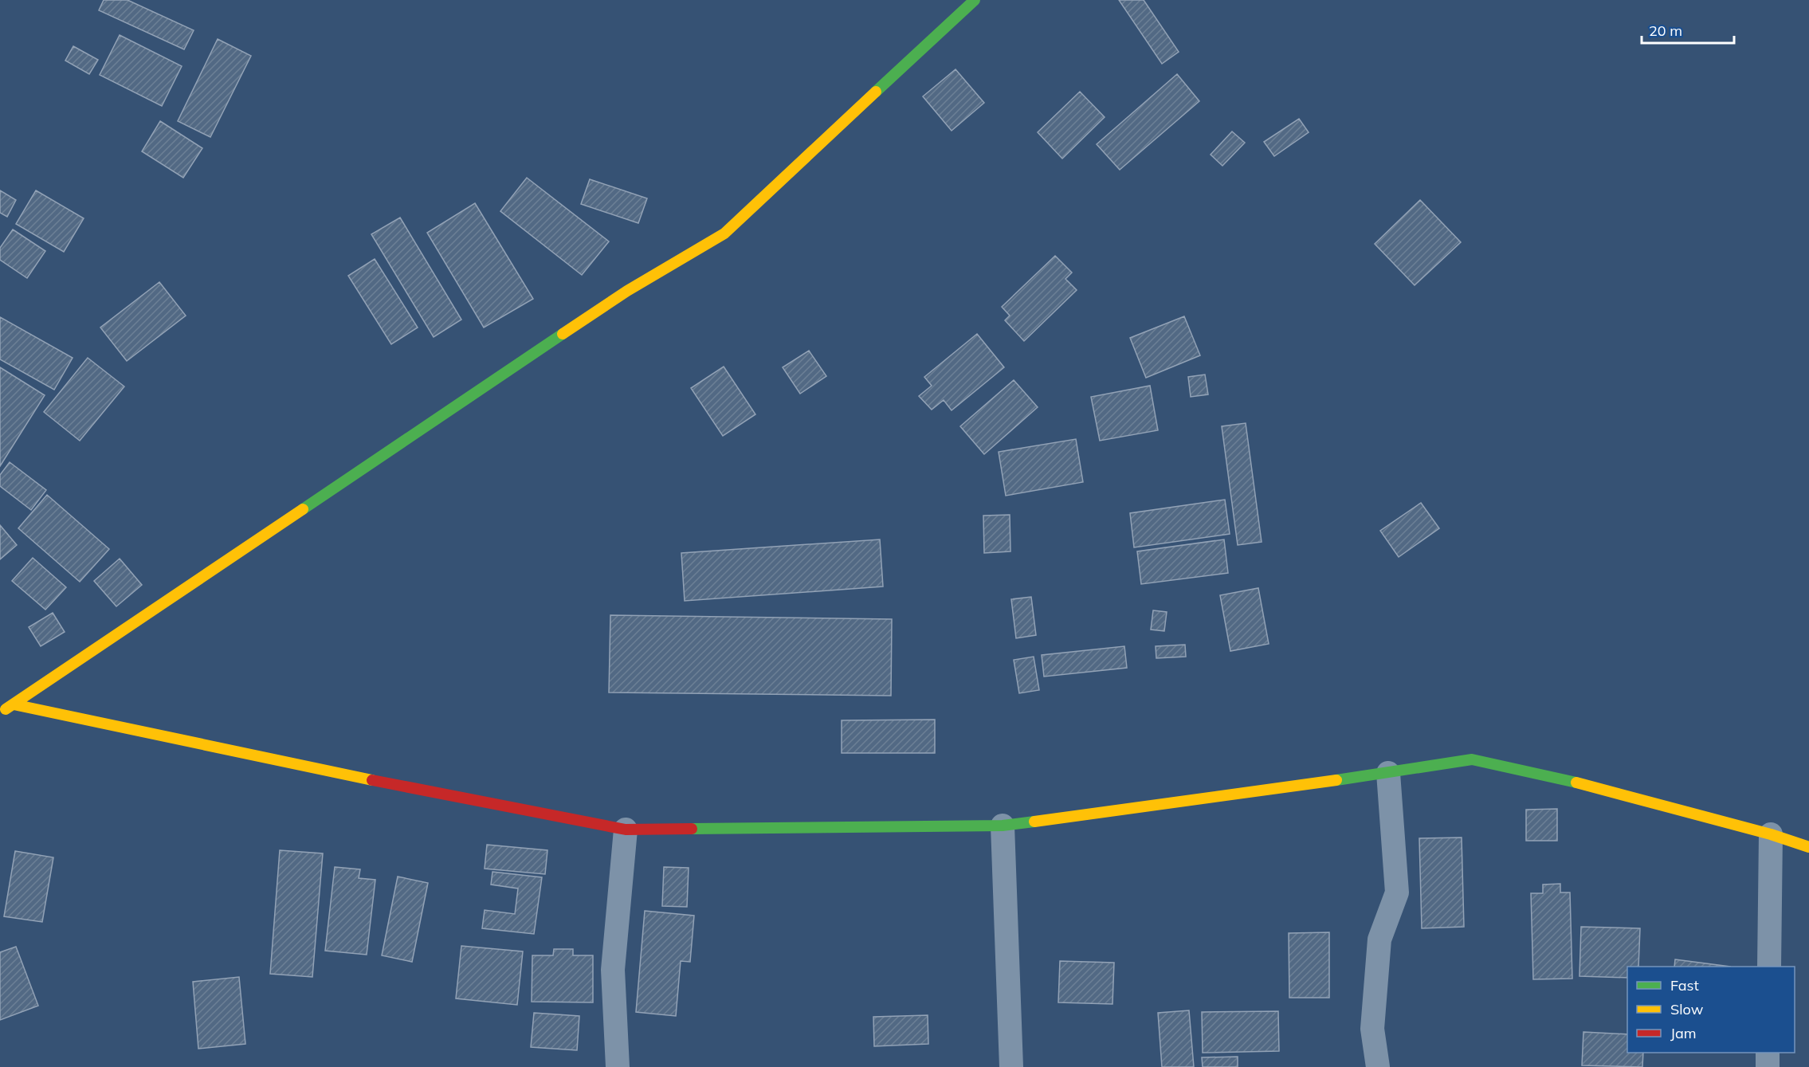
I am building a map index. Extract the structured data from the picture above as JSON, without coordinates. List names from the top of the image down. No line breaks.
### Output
{"legend":["Fast","Slow","Jam"],"scale_bar":"20 m"}
